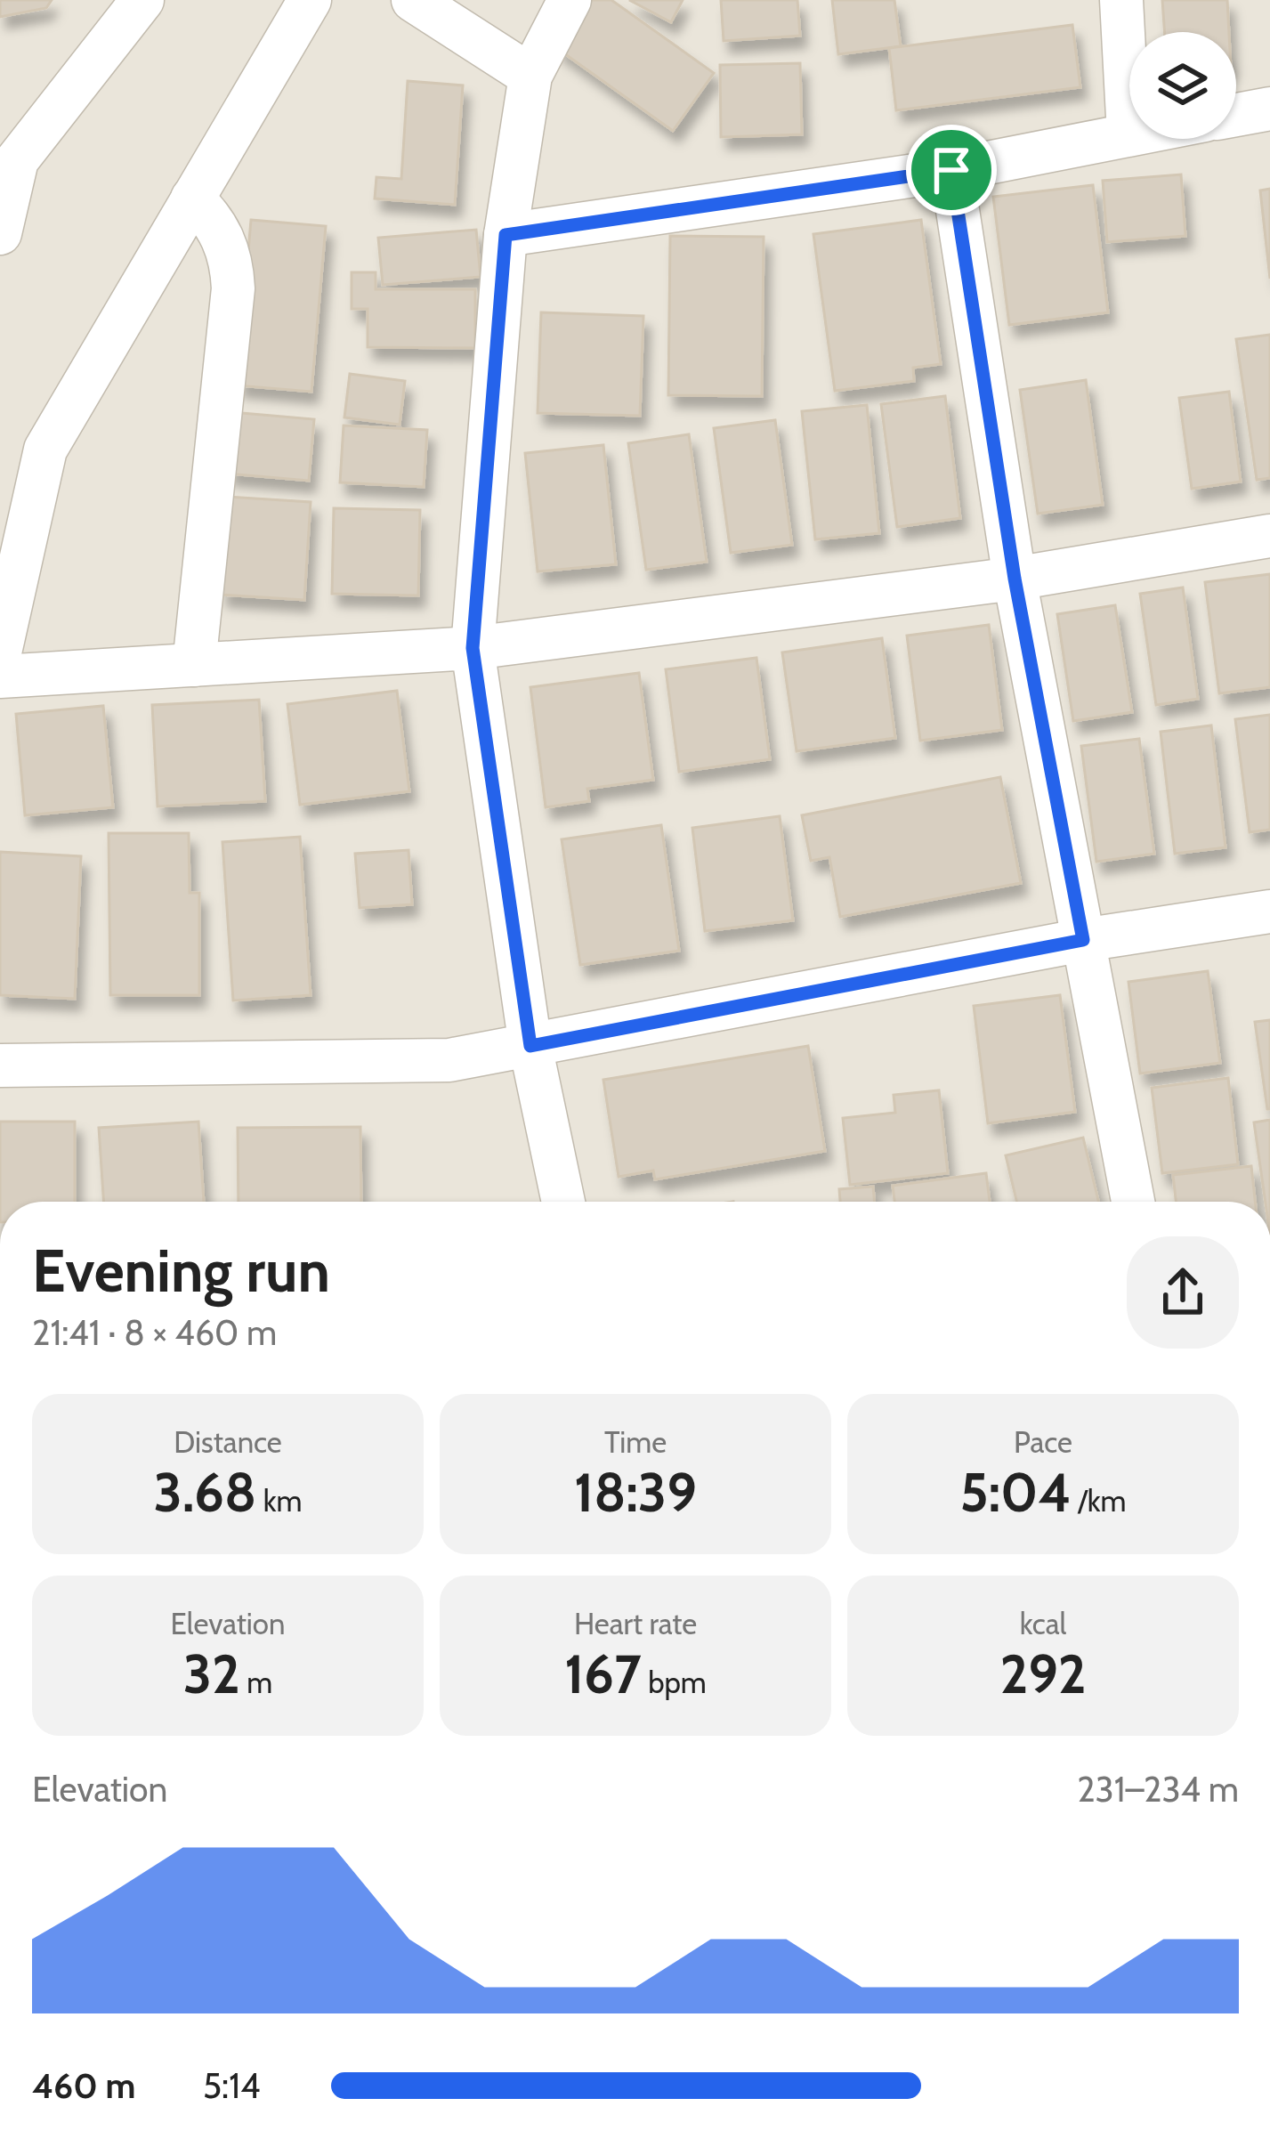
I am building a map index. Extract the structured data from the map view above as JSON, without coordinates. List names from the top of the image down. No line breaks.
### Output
{"page":{"heading":["Evening run","21:41 · 8 × 460 m"],"stats":[["Distance","3.68 km"],["Time","18:39"],["Pace","5:04 /km"],["Elevation","32 m"],["Heart rate","167 bpm"],["kcal","292"]],"chart":["Elevation","231–234 m"],"list":[{"name":"460 m","note":"5:14"}]}}
